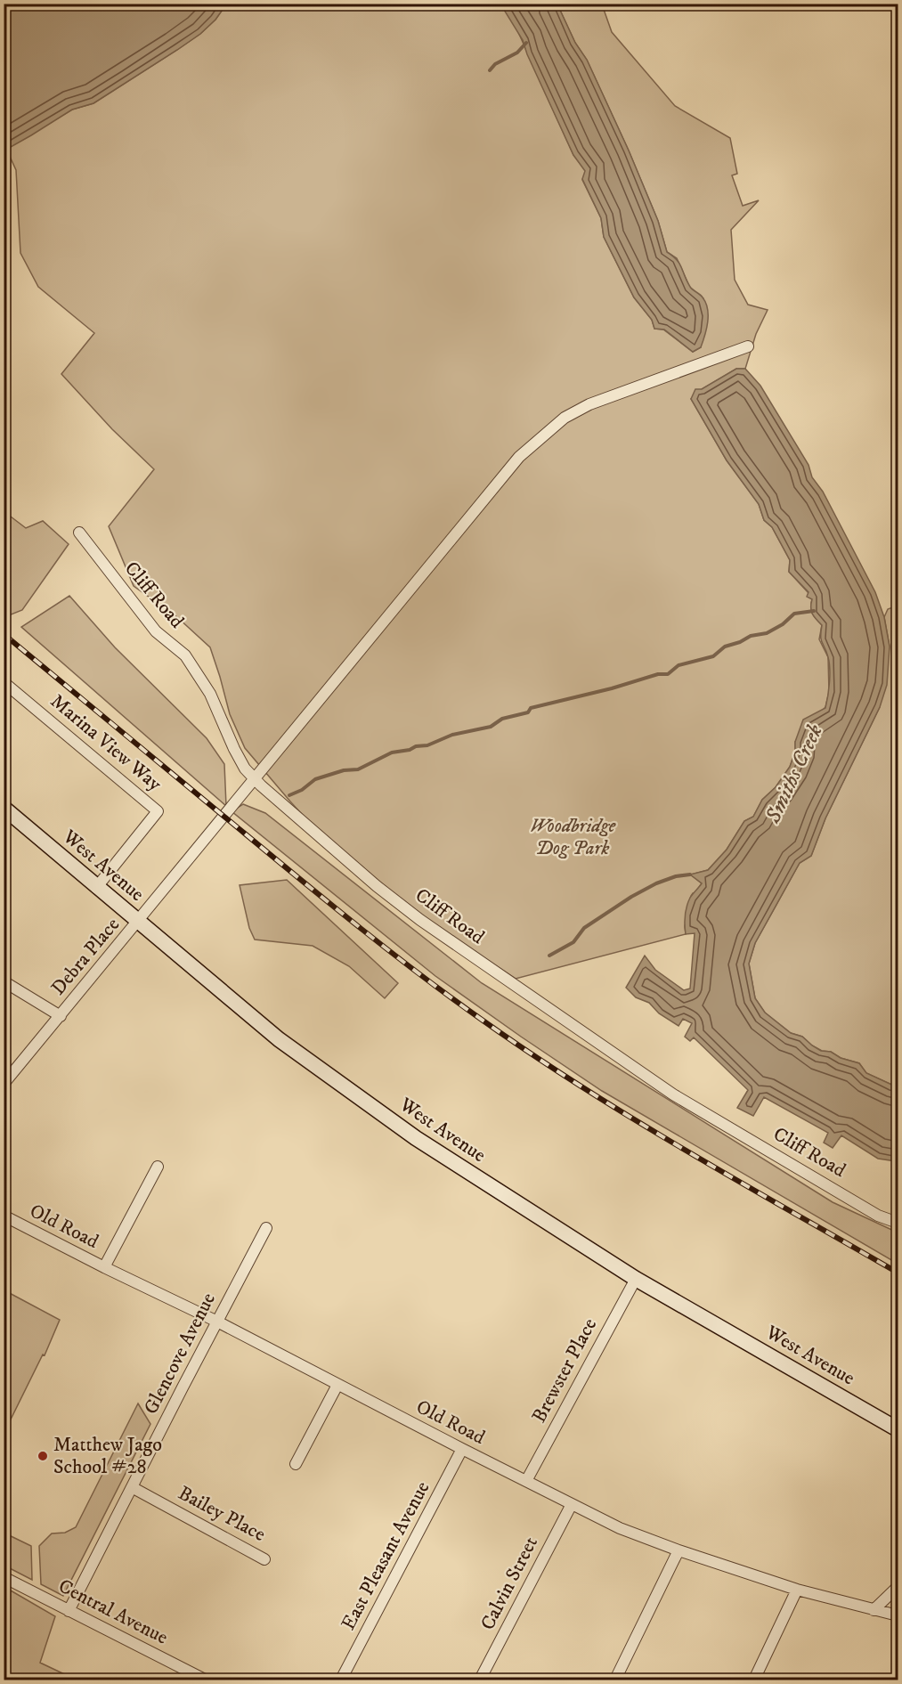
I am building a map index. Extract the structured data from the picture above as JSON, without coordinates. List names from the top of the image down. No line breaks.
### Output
{"streets":{"street":["Cliff Road","Marina View Way","West Avenue","Debra Place","Old Road","Glencove Avenue","Brewster Place","Bailey Place","East Pleasant Avenue","Calvin Street","Central Avenue"]},"crossings":[["Cliff Road","Debra Place"],["Marina View Way","West Avenue"],["West Avenue","Debra Place"],["West Avenue","Brewster Place"],["Old Road","Glencove Avenue"],["Old Road","Brewster Place"],["Old Road","East Pleasant Avenue"],["Old Road","Calvin Street"],["Glencove Avenue","Bailey Place"],["Glencove Avenue","Central Avenue"]],"water":["Smiths Creek"],"parks":["Woodbridge Dog Park"],"places":["Matthew Jago School #28"]}
